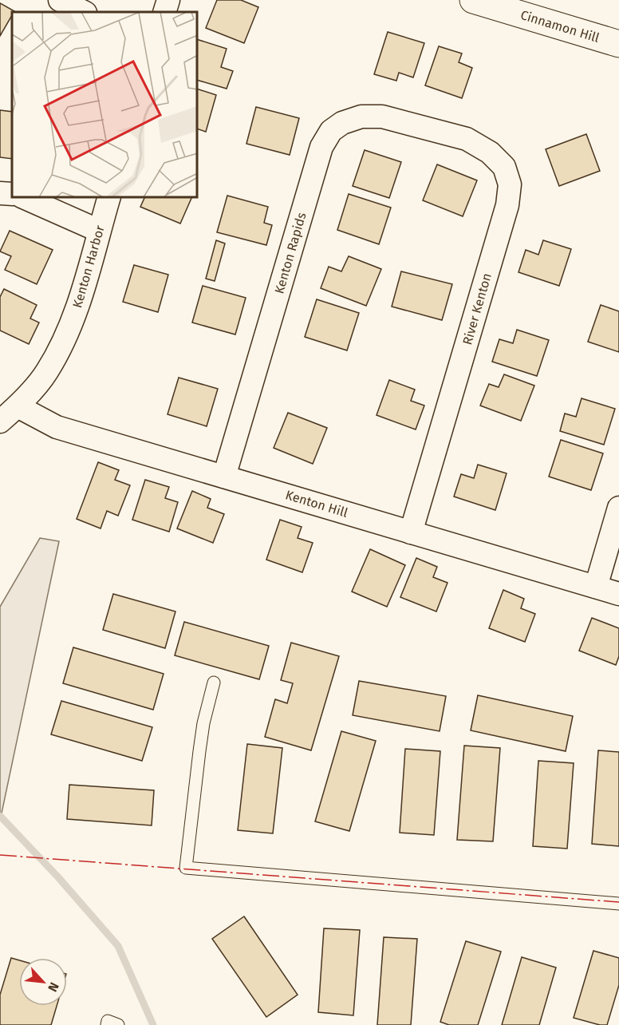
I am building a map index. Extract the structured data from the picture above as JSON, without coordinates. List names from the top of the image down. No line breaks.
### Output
{"streets":{"street":["Cinnamon Hill","Kenton Rapids","Kenton Harbor","River Kenton","Kenton Hill"]},"crossings":[["Kenton Rapids","River Kenton"],["Kenton Rapids","Kenton Hill"],["Kenton Harbor","Kenton Hill"],["River Kenton","Kenton Hill"]],"north":"bottom right"}
